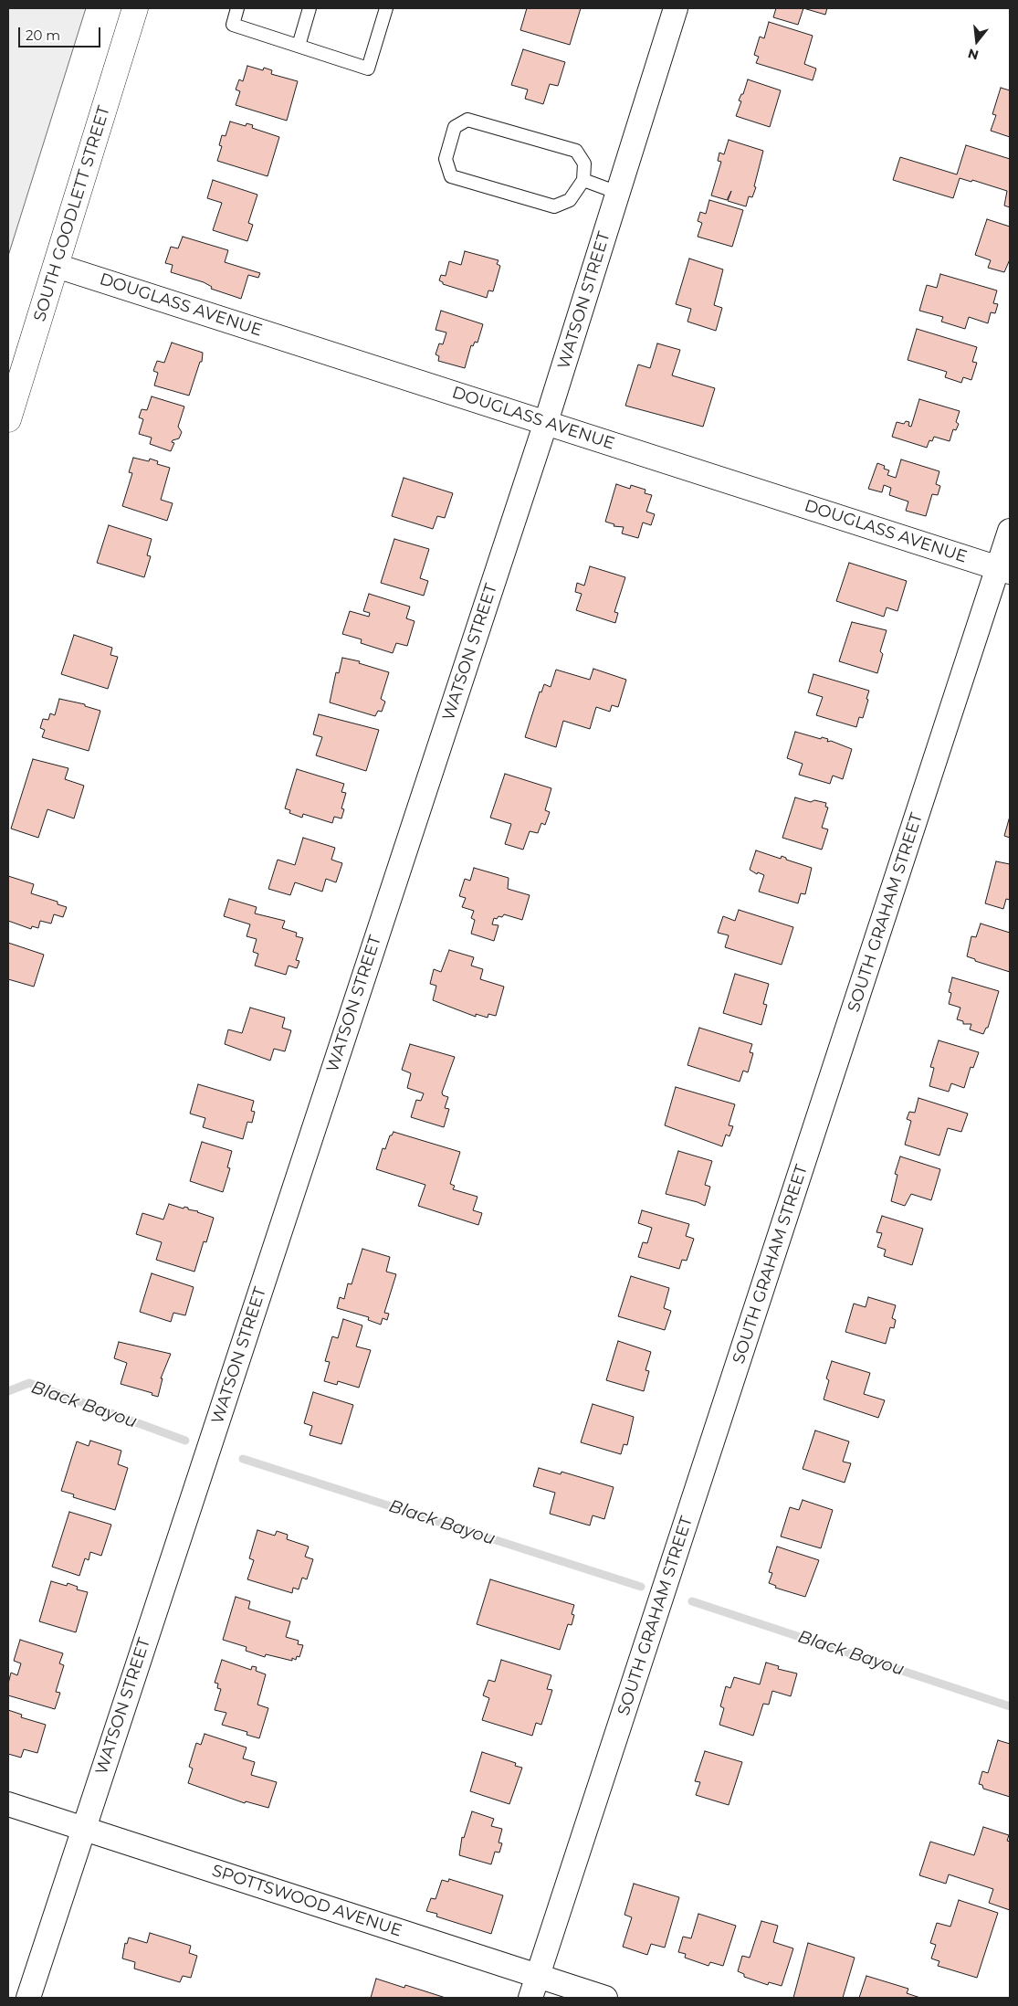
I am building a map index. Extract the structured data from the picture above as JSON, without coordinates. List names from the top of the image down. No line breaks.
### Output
{"streets":{"main road":["SOUTH GOODLETT STREET"],"street":["WATSON STREET","DOUGLASS AVENUE","SOUTH GRAHAM STREET","SPOTTSWOOD AVENUE"]},"crossings":[["SOUTH GOODLETT STREET","DOUGLASS AVENUE"],["WATSON STREET","DOUGLASS AVENUE"],["WATSON STREET","SPOTTSWOOD AVENUE"],["DOUGLASS AVENUE","SOUTH GRAHAM STREET"],["SOUTH GRAHAM STREET","SPOTTSWOOD AVENUE"]],"water":["Black Bayou"],"scale_bar":"20 m","north":"bottom"}
